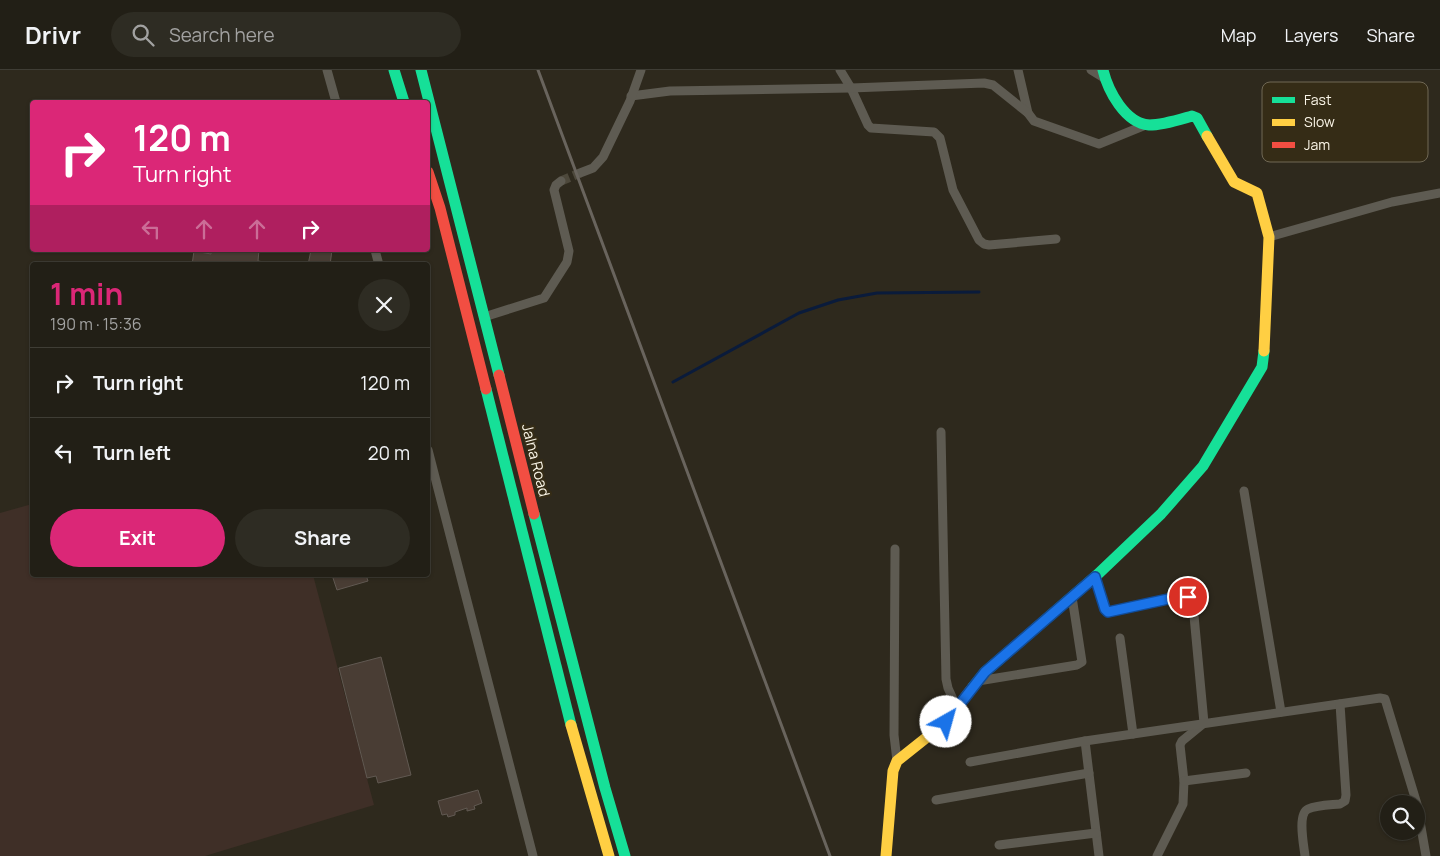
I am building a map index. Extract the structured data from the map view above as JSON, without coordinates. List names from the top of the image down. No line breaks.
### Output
{"streets":{"main road":["Jalna Road"]},"legend":["Fast","Slow","Jam"],"page":{"header":"Drivr","search":"Search here","nav":["Map","Layers","Share"],"turn":["120 m","Turn right"],"heading":["1 min","190 m · 15:36"],"list":[{"name":"Turn right","value":"120 m"},{"name":"Turn left","value":"20 m"}],"buttons":["Exit","Share"]}}
